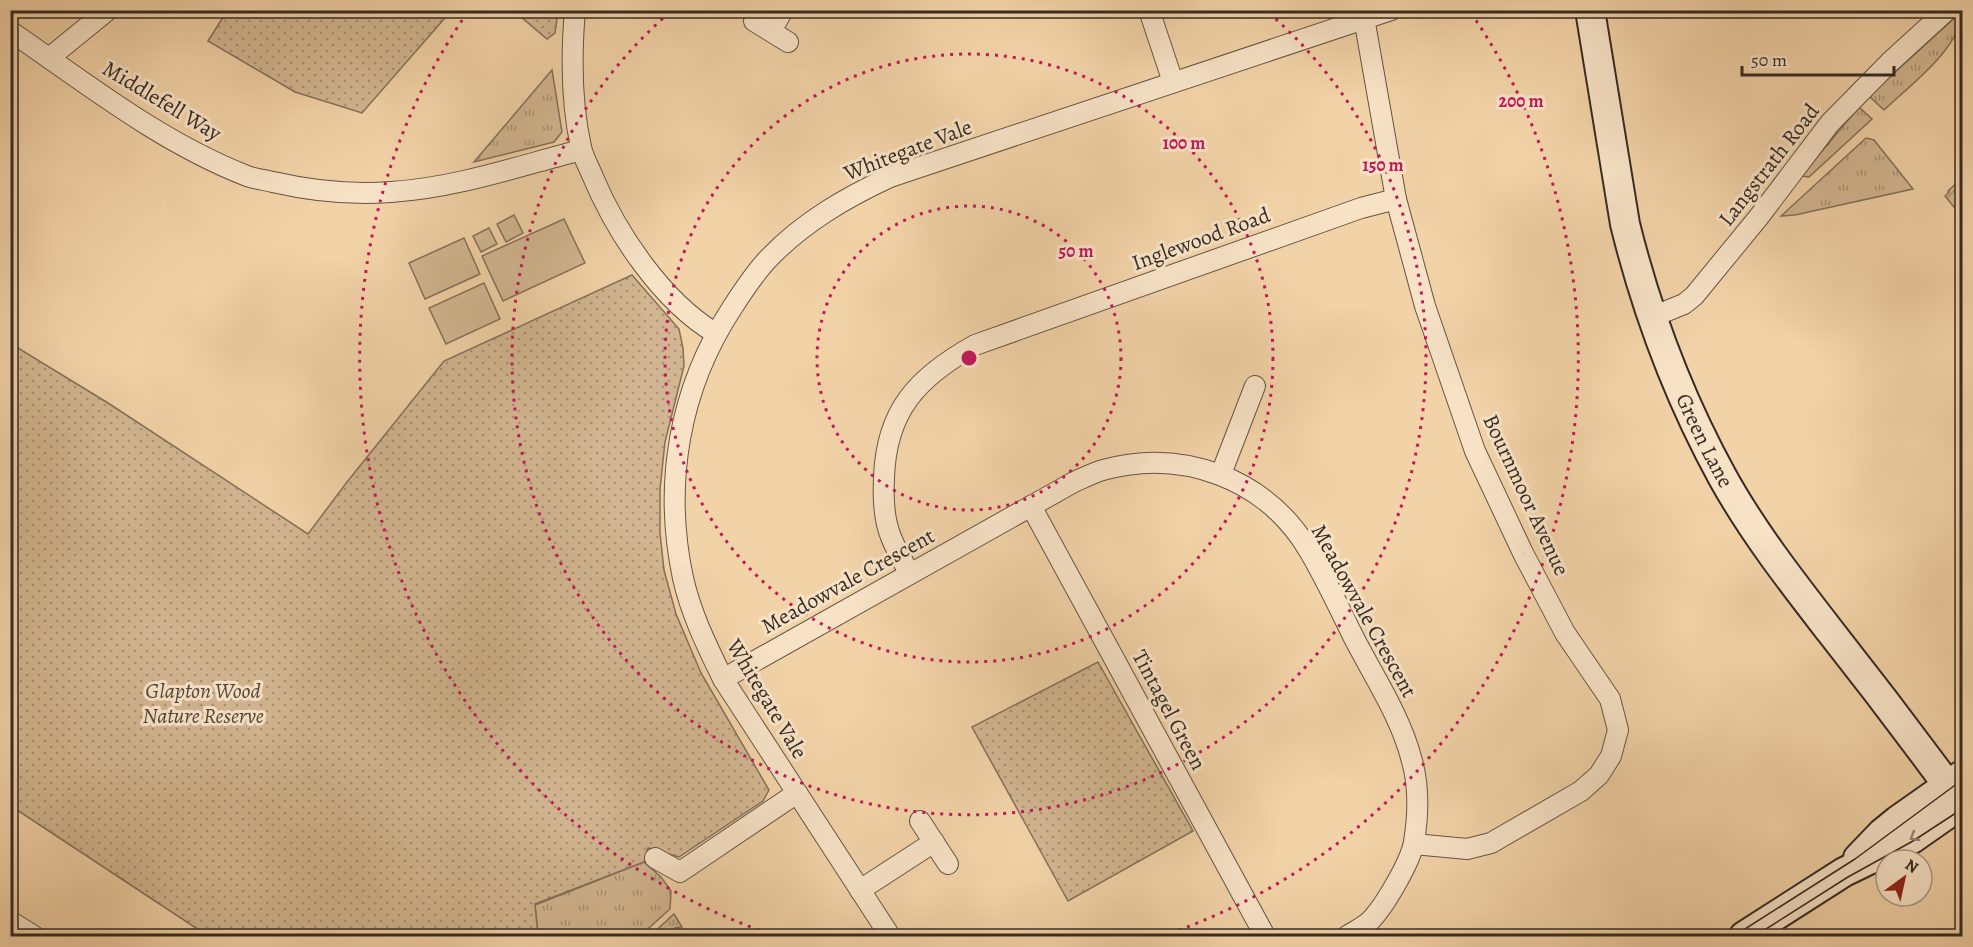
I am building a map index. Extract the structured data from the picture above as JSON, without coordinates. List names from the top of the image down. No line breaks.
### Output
{"streets":{"street":["Middlefell Way","Whitegate Vale","Langstrath Road","Inglewood Road","Green Lane","Bournmoor Avenue","Meadowvale Crescent","Tintagel Green"]},"crossings":[["Whitegate Vale","Bournmoor Avenue"],["Whitegate Vale","Meadowvale Crescent"],["Langstrath Road","Green Lane"],["Inglewood Road","Bournmoor Avenue"],["Inglewood Road","Meadowvale Crescent"],["Bournmoor Avenue","Meadowvale Crescent"],["Meadowvale Crescent","Tintagel Green"]],"parks":["Glapton Wood Nature Reserve"],"scale_bar":"50 m","north":"top right","rings":["200 m","100 m","150 m","50 m"]}
